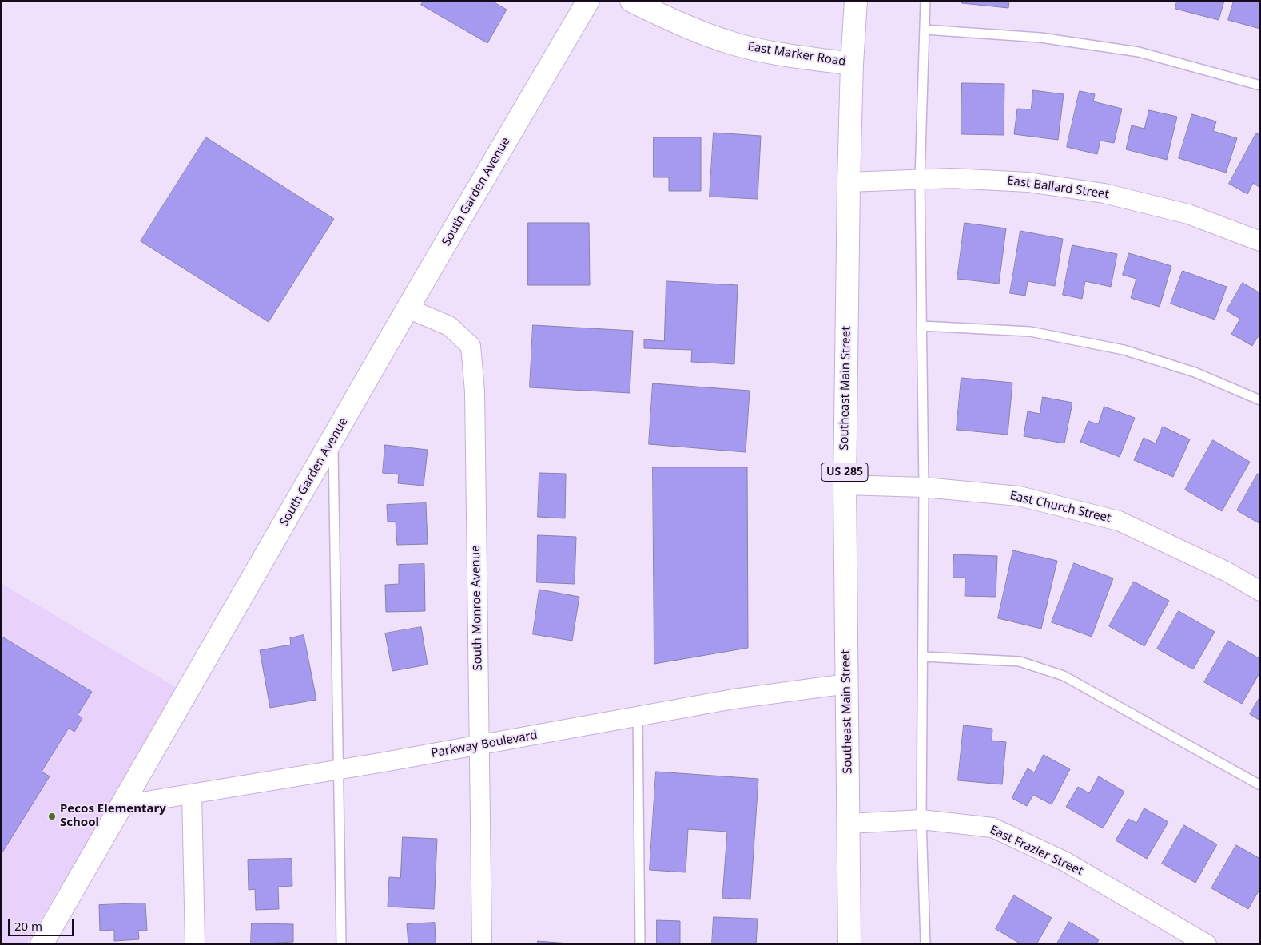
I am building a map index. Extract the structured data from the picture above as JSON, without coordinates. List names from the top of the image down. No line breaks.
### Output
{"streets":{"street":["East Marker Road","East Ballard Street","South Garden Avenue","Southeast Main Street","US 285","East Church Street","South Monroe Avenue","Parkway Boulevard","East Frazier Street"]},"crossings":[["East Marker Road","Southeast Main Street"],["East Ballard Street","Southeast Main Street"],["South Garden Avenue","South Monroe Avenue"],["South Garden Avenue","Parkway Boulevard"],["Southeast Main Street","East Church Street"],["Southeast Main Street","Parkway Boulevard"],["Southeast Main Street","East Frazier Street"],["South Monroe Avenue","Parkway Boulevard"]],"places":["Pecos Elementary School"],"scale_bar":"20 m"}
